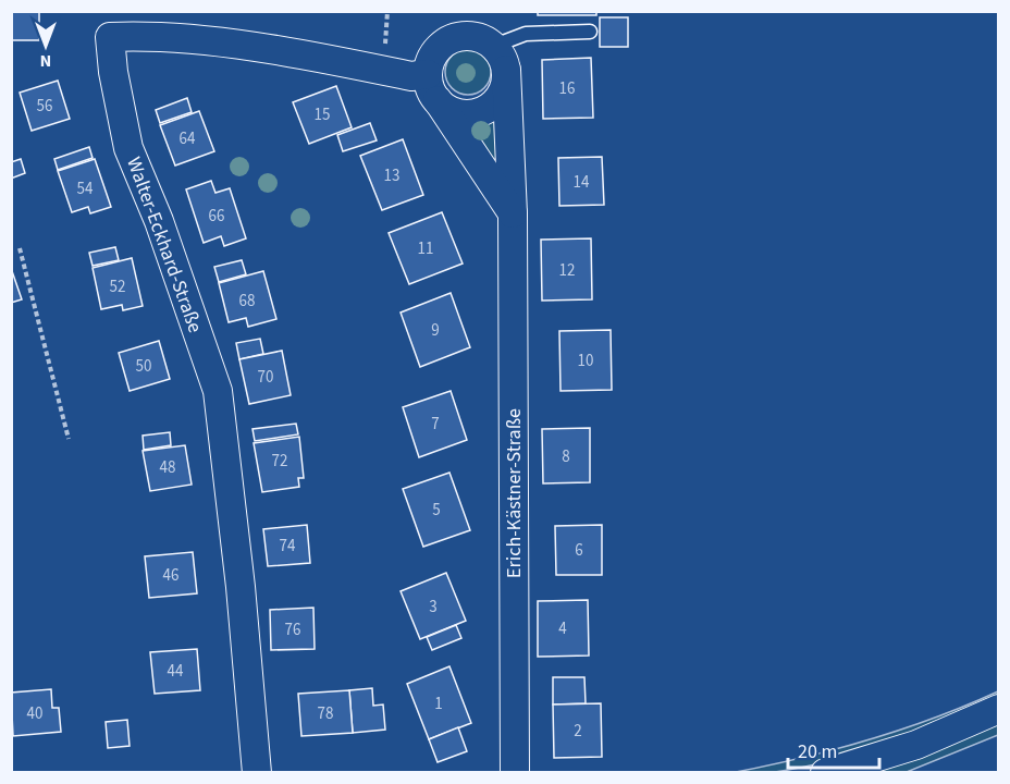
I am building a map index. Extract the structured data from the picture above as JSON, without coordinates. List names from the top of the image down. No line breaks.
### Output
{"streets":{"street":["Walter-Eckhard-Straße","Erich-Kästner-Straße"]},"house_numbers":["16","56","15","64","13","14","54","66","11","12","52","68","9","10","50","70","7","8","72","48","5","74","6","46","3","4","76","44","1","40","78","2"],"scale_bar":"20 m","north":"bottom"}
